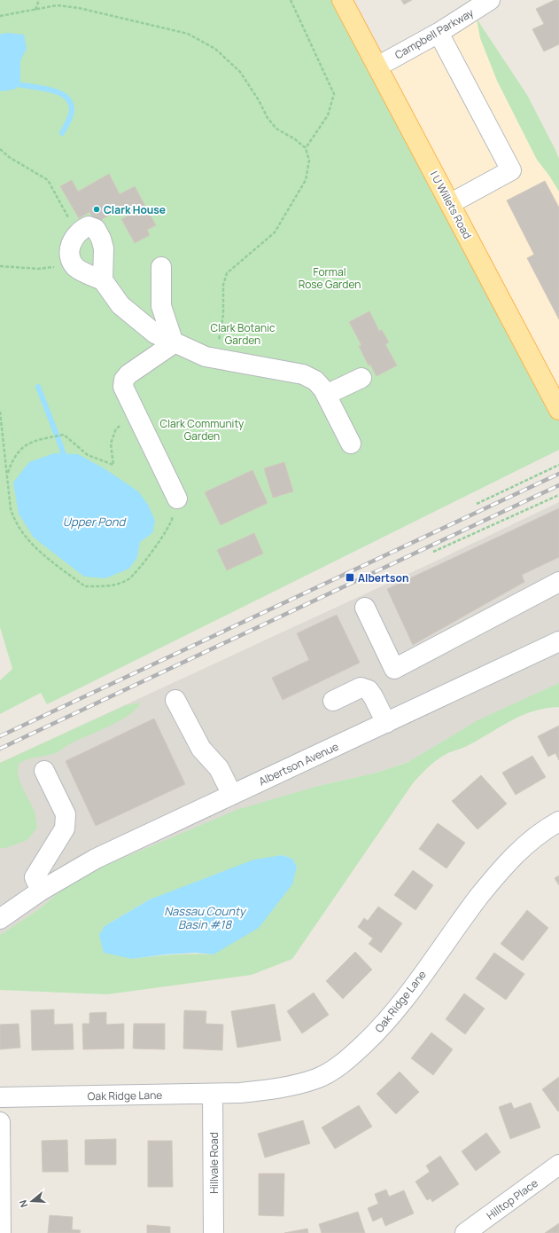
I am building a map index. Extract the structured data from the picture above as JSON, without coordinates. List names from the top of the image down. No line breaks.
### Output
{"streets":{"main road":["I U Willets Road"],"street":["Campbell Parkway","Albertson Avenue","Oak Ridge Lane","Hillvale Road","Hilltop Place"]},"crossings":[["Campbell Parkway","I U Willets Road"],["Oak Ridge Lane","Hillvale Road"]],"water":["Upper Pond","Nassau County Basin #18"],"parks":["Formal Rose Garden","Clark Botanic Garden","Clark Community Garden"],"places":{"other":["Clark House"],"transit":["Albertson"]},"north":"left"}
